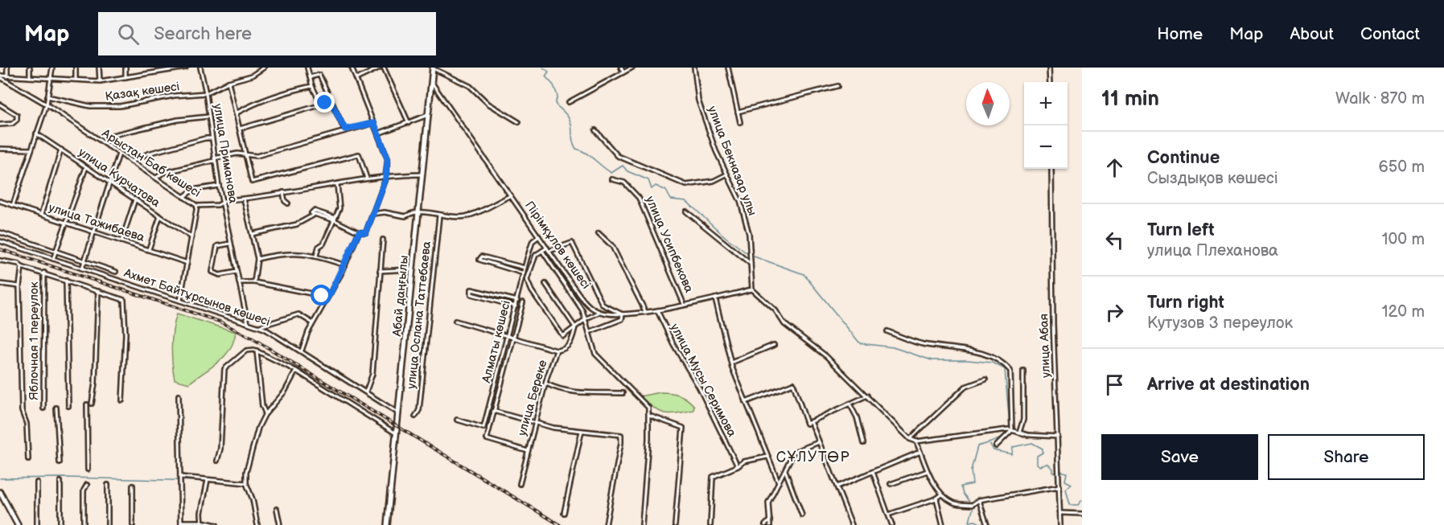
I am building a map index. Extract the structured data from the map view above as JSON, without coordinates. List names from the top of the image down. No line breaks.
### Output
{"streets":{"street":["Қазақ көшесі","улица Приманова","улица Бекназар улы","Арыстан Баб көшесі","улица Курчатова","улица Тажибаева","улица Усипбекова","Пірімқұлов көшесі","Абай даңғылы","Ахмет Байтұрсынов көшесі","улица Ослана Таттебаева","Яблочная 1 переулок","Алматы көшесі","улица Абая","улица Мусы Серимова","улица Береке"]},"crossings":[["Қазақ көшесі","улица Приманова"],["улица Приманова","Арыстан Баб көшесі"],["улица Приманова","Ахмет Байтұрсынов көшесі"],["Арыстан Баб көшесі","Абай даңғылы"],["Пірімқұлов көшесі","Абай даңғылы"],["Пірімқұлов көшесі","Алматы көшесі"],["Абай даңғылы","Ахмет Байтұрсынов көшесі"]],"districts":["СҰЛУТӨР"],"north":"top","page":{"header":"Map","search":"Search here","nav":["Home","Map","About","Contact"],"heading":["11 min","Walk · 870 m"],"map_buttons":["+","−"],"list":[["Continue","Сыздықов көшесі","650 m"],["Turn left","улица Плеханова","100 m"],["Turn right","Кутузов 3 переулок","120 m"],"Arrive at destination"],"buttons":["Save","Share"]}}
